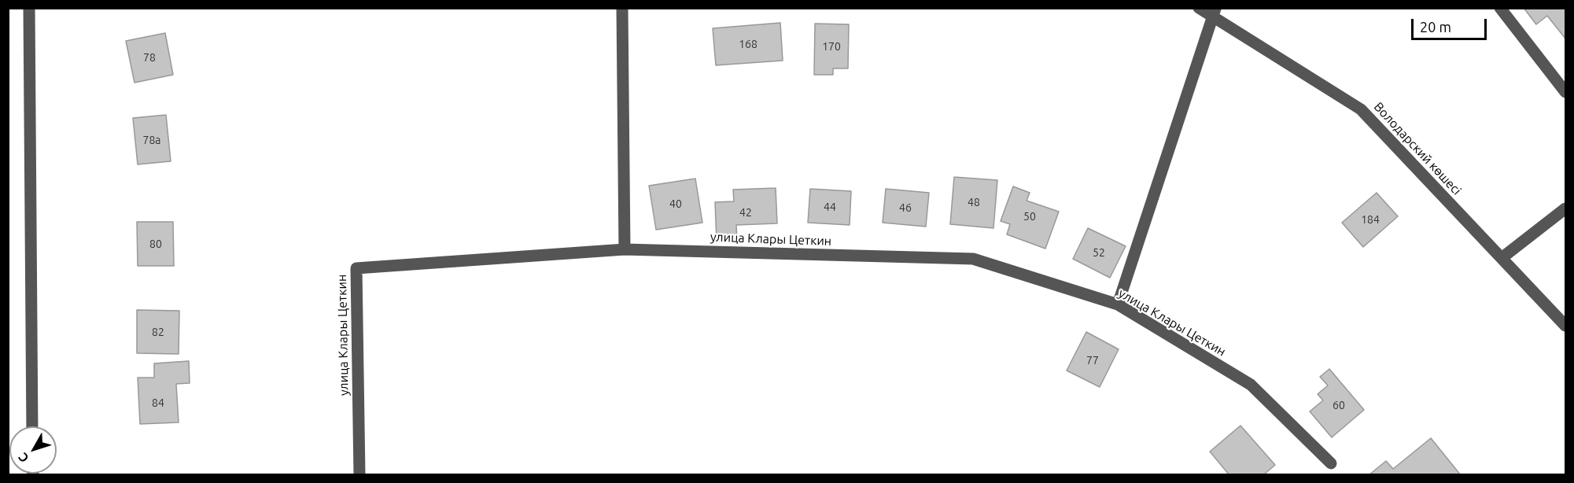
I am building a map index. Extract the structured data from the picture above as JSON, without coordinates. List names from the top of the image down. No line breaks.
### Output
{"streets":{"street":["Володарский көшесі","улица Клары Цеткин"]},"house_numbers":["168","170","78","78а","48","40","44","46","42","50","184","80","52","82","77","84","60"],"scale_bar":"20 m","north":"bottom left"}
